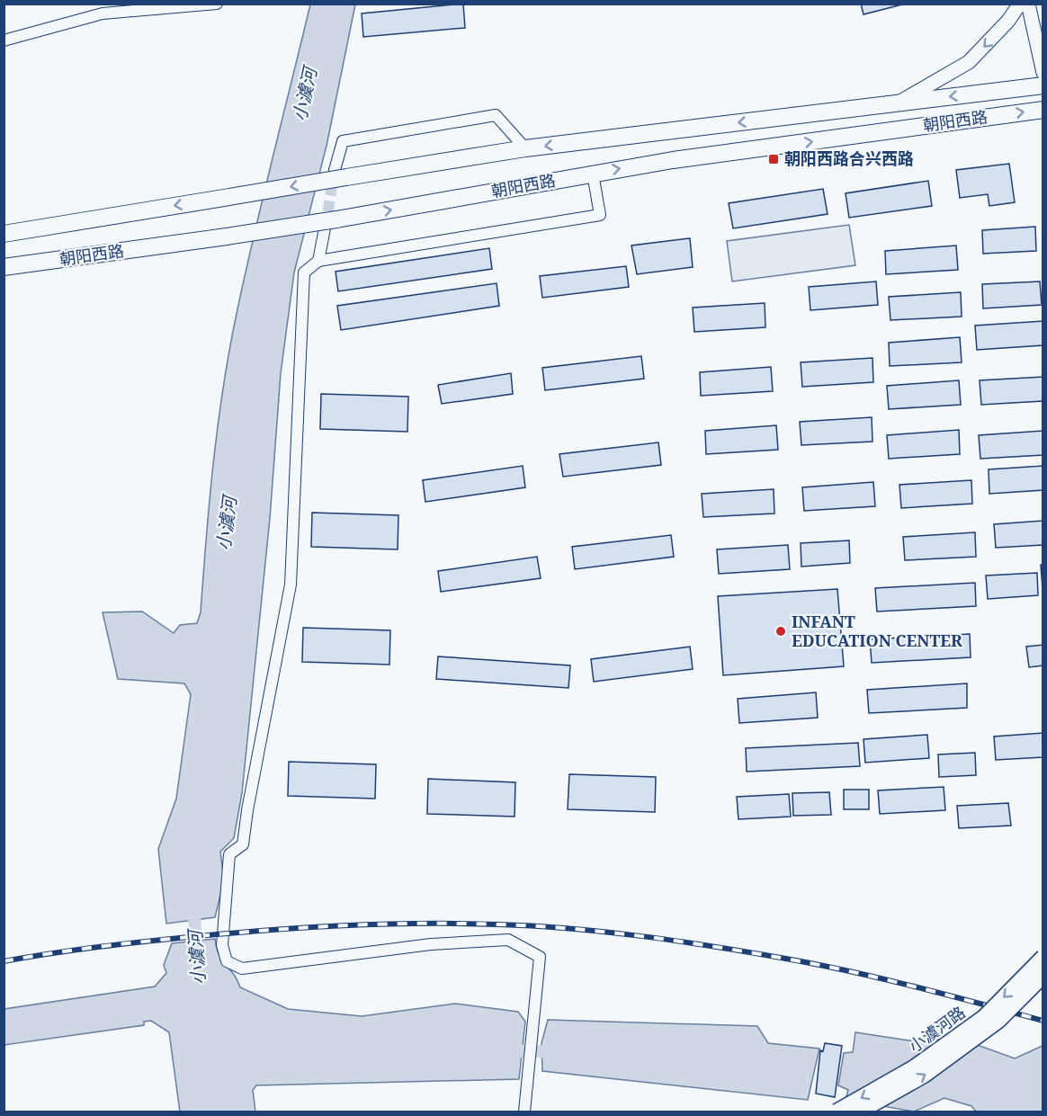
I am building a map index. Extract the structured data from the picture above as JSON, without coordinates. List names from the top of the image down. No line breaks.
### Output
{"streets":{"main road":["朝阳西路","小澞河路"]},"water":["小澞河"],"places":{"transit":["朝阳西路合兴西路"],"other":["INFANT EDUCATION CENTER"]}}
